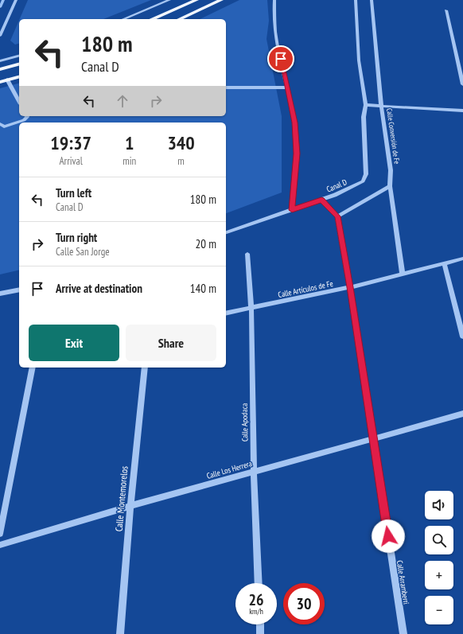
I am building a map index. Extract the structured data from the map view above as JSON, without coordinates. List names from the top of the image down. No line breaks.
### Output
{"streets":{"street":["Calle Conversión de Fe","Canal D","Calle Artículos de Fe","Calle Apodaca","Calle Los Herrera","Calle Montemorelos","Calle Arramberri"]},"crossings":[["Calle Conversión de Fe","Calle Artículos de Fe"],["Calle Artículos de Fe","Calle Apodaca"],["Calle Artículos de Fe","Calle Arramberri"],["Calle Apodaca","Calle Los Herrera"],["Calle Los Herrera","Calle Montemorelos"],["Calle Los Herrera","Calle Arramberri"]],"page":{"turn":["180 m","Canal D"],"eta":["19:37","Arrival","1","min","340","m"],"list":[{"name":"Turn left","note":"Canal D","value":"180 m"},{"name":"Turn right","note":"Calle San Jorge","value":"20 m"},{"name":"Arrive at destination","value":"140 m"}],"buttons":["Exit","Share"],"map_buttons":["+","−"],"speed":"26 km/h","limit":"30"}}
